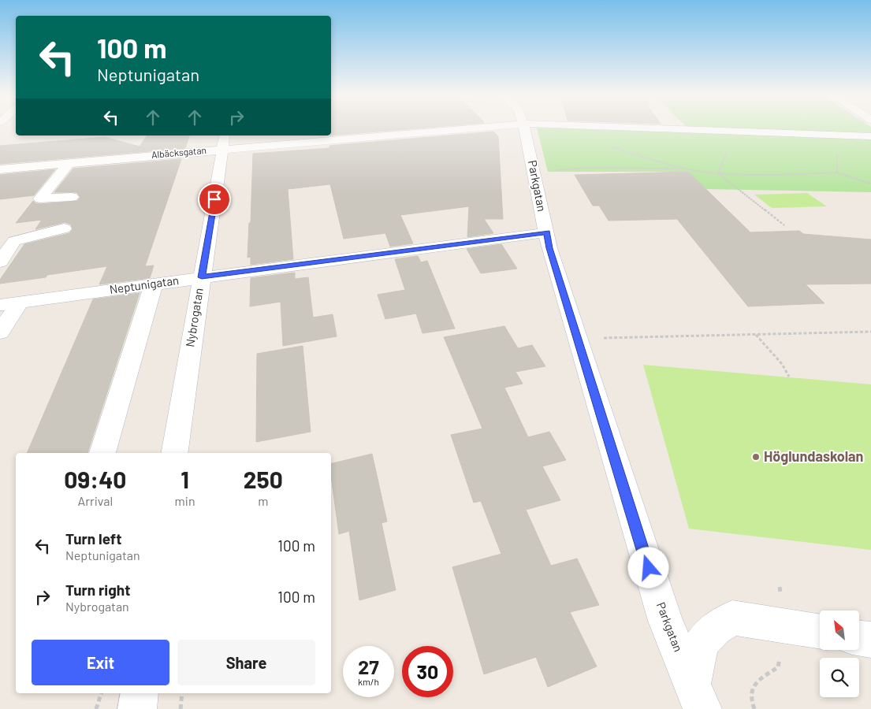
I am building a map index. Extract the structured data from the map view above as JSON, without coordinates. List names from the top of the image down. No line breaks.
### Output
{"streets":{"street":["Albäcksgatan","Parkgatan","Neptunigatan","Nybrogatan"]},"crossings":[["Albäcksgatan","Nybrogatan"],["Parkgatan","Neptunigatan"],["Neptunigatan","Nybrogatan"]],"places":["Höglundaskolan"],"north":"top left","page":{"turn":["100 m","Neptunigatan"],"eta":["09:40","Arrival","1","min","250","m"],"list":[{"name":"Turn left","note":"Neptunigatan","value":"100 m"},{"name":"Turn right","note":"Nybrogatan","value":"100 m"}],"buttons":["Exit","Share"],"speed":"27 km/h","limit":"30"}}
